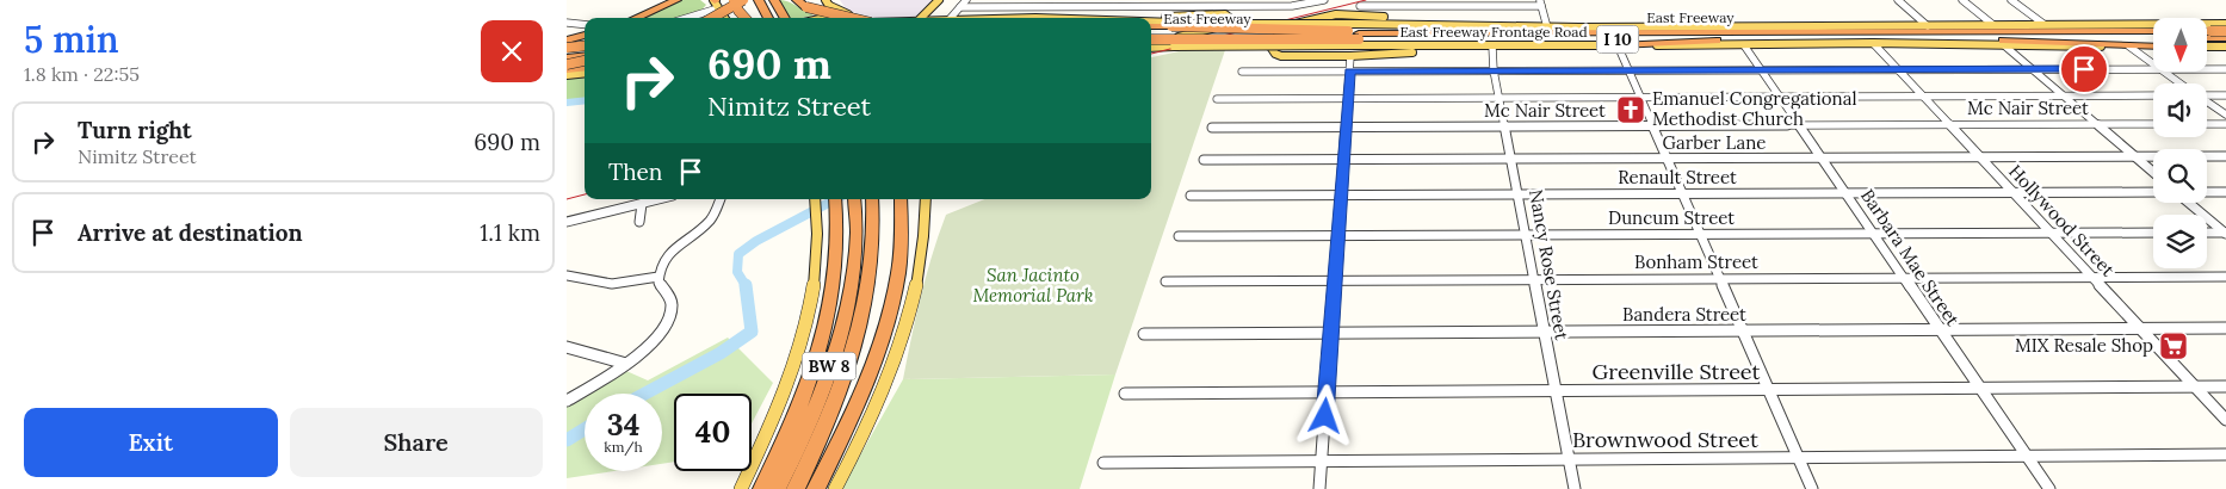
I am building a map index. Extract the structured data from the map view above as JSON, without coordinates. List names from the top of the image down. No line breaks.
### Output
{"streets":{"highway":["East Freeway","I 10","BW 8"],"main road":["East Freeway Frontage Road"],"street":["Mc Nair Street","Garber Lane","Renault Street","Duncum Street","Hollywood Street","Barbara Mae Street","Bonham Street","Nancy Rose Street","Bandera Street","Greenville Street","Brownwood Street"]},"crossings":[["East Freeway","East Freeway Frontage Road"],["East Freeway","Barbara Mae Street"],["East Freeway Frontage Road","Nancy Rose Street"],["Mc Nair Street","Hollywood Street"],["Mc Nair Street","Barbara Mae Street"],["Mc Nair Street","Nancy Rose Street"],["Garber Lane","Hollywood Street"],["Garber Lane","Barbara Mae Street"],["Garber Lane","Nancy Rose Street"],["Renault Street","Hollywood Street"],["Renault Street","Barbara Mae Street"],["Renault Street","Nancy Rose Street"],["Duncum Street","Hollywood Street"],["Duncum Street","Barbara Mae Street"],["Duncum Street","Nancy Rose Street"],["Hollywood Street","Bonham Street"],["Hollywood Street","Bandera Street"],["Hollywood Street","Greenville Street"],["Barbara Mae Street","Bonham Street"],["Barbara Mae Street","Bandera Street"],["Barbara Mae Street","Greenville Street"],["Barbara Mae Street","Brownwood Street"],["Bonham Street","Nancy Rose Street"],["Nancy Rose Street","Bandera Street"],["Nancy Rose Street","Greenville Street"],["Nancy Rose Street","Brownwood Street"]],"parks":["San Jacinto Memorial Park"],"places":{"church":["Emanuel Congregational Methodist Church"],"supermarket":["MIX Resale Shop"]},"north":"bottom","page":{"heading":["5 min","1.8 km · 22:55"],"turn":["690 m","Nimitz Street"],"list":[{"name":"Turn right","note":"Nimitz Street","value":"690 m"},{"name":"Arrive at destination","value":"1.1 km"}],"then":"Then","speed":"34 km/h","limit":"40","buttons":["Exit","Share"]}}
